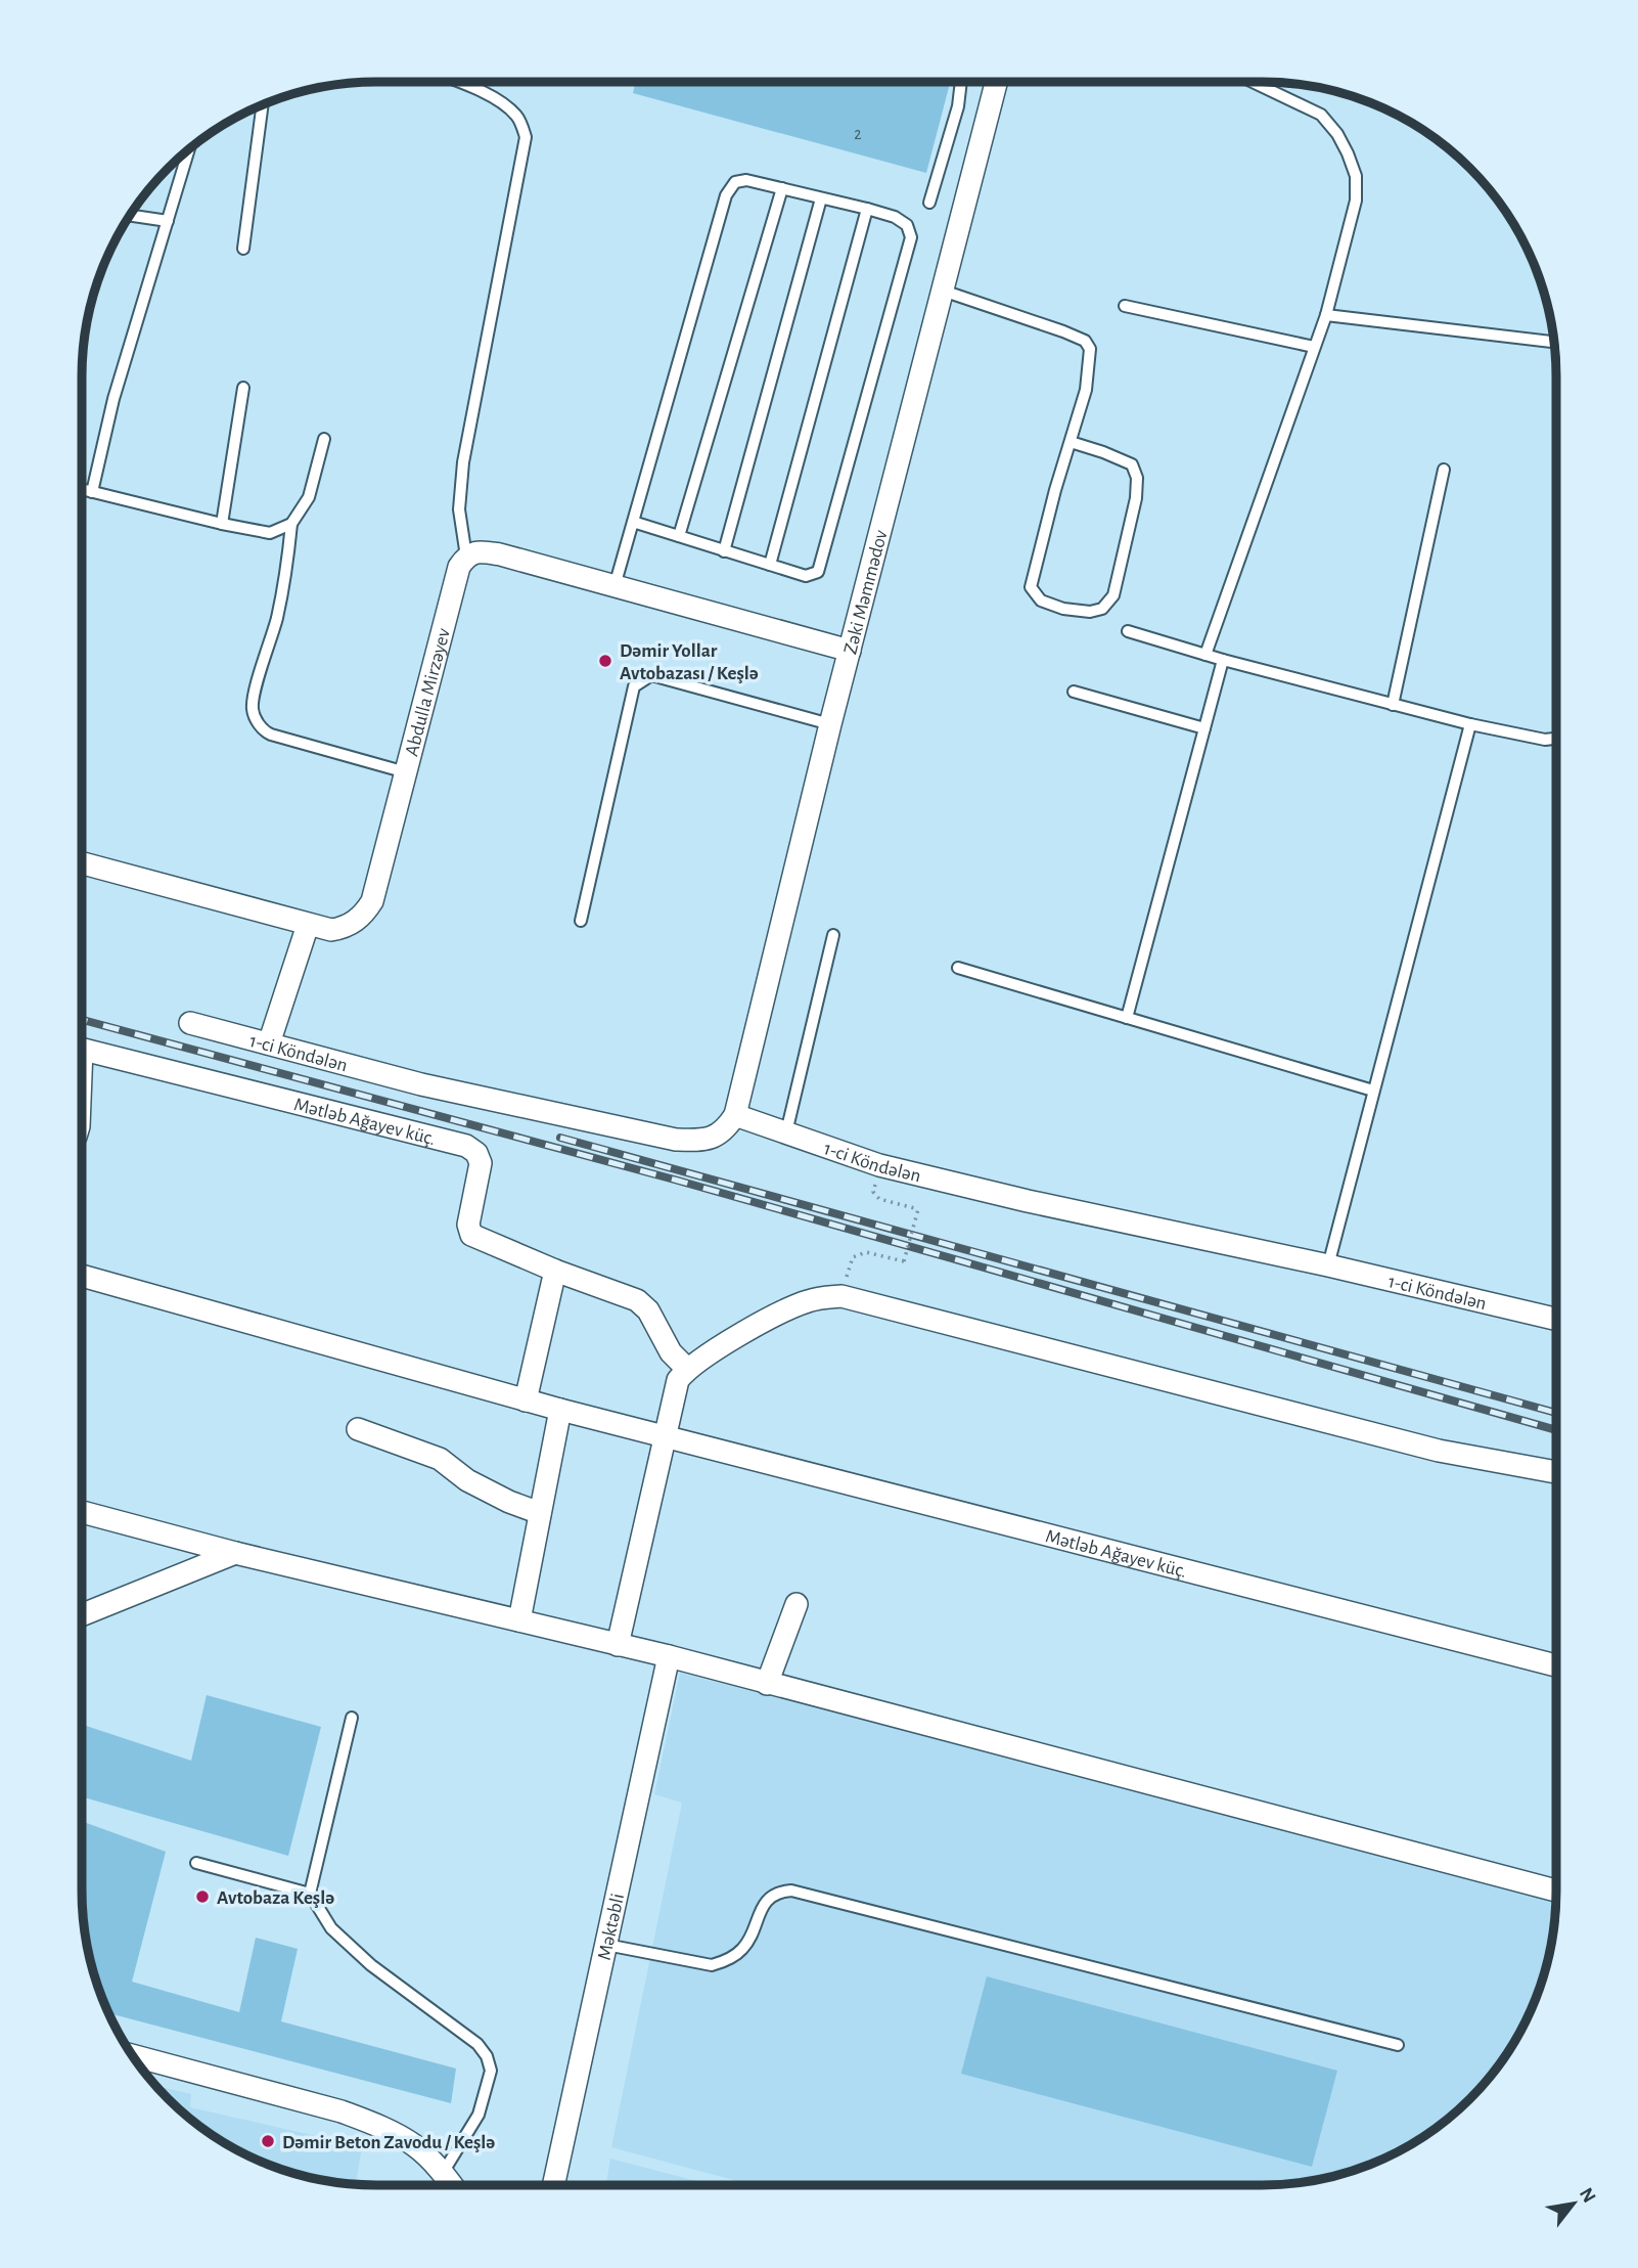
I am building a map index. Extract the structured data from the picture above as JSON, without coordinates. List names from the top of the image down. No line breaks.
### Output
{"streets":{"street":["Zəki Məmmədov","Abdulla Mirzəyev","1-ci Köndələn","Mətləb Ağayev küç.","Məktəbli"]},"crossings":[["Zəki Məmmədov","1-ci Köndələn"]],"places":["Dəmir Yollar Avtobazası / Keşlə","Avtobaza Keşlə","Dəmir Beton Zavodu / Keşlə"],"house_numbers":["2"],"north":"top right"}
